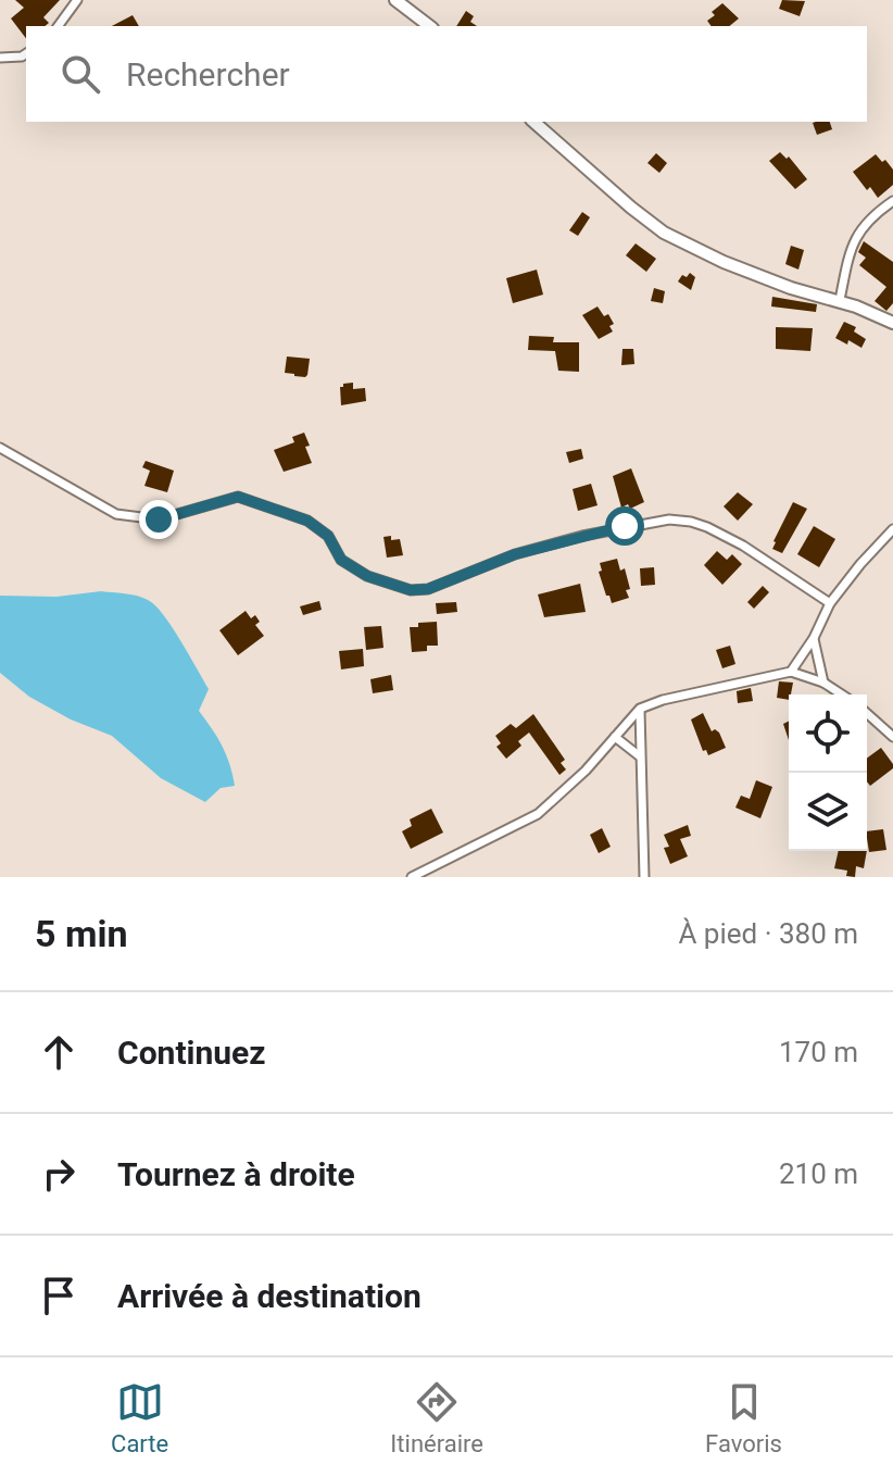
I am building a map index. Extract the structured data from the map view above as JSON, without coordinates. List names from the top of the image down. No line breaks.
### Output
{"page":{"search":"Rechercher","heading":["5 min","À pied · 380 m"],"list":[["Continuez","170 m"],["Tournez à droite","210 m"],"Arrivée à destination"],"nav":["Carte","Itinéraire","Favoris"]}}
